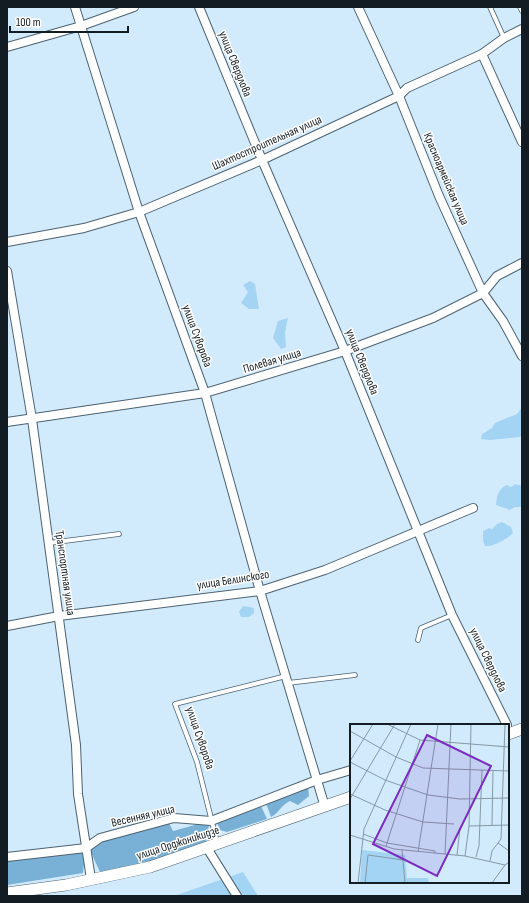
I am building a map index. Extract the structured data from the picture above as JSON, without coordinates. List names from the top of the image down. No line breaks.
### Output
{"streets":{"main road":["улица Орджоникидзе"],"street":["улица Свердлова","Шахтостроительная улица","Красноармейская улица","улица Суворова","Полевая улица","Транспортная улица","улица Белинского","Весенняя улица"]},"crossings":[["улица Свердлова","Шахтостроительная улица"],["улица Свердлова","Полевая улица"],["улица Свердлова","улица Белинского"],["Шахтостроительная улица","Красноармейская улица"],["Шахтостроительная улица","улица Суворова"],["Красноармейская улица","Полевая улица"],["улица Суворова","Полевая улица"],["улица Суворова","улица Белинского"],["улица Суворова","Весенняя улица"],["улица Суворова","улица Орджоникидзе"],["Полевая улица","Транспортная улица"],["Транспортная улица","улица Белинского"],["Транспортная улица","Весенняя улица"],["Транспортная улица","улица Орджоникидзе"]],"scale_bar":"100 m"}
